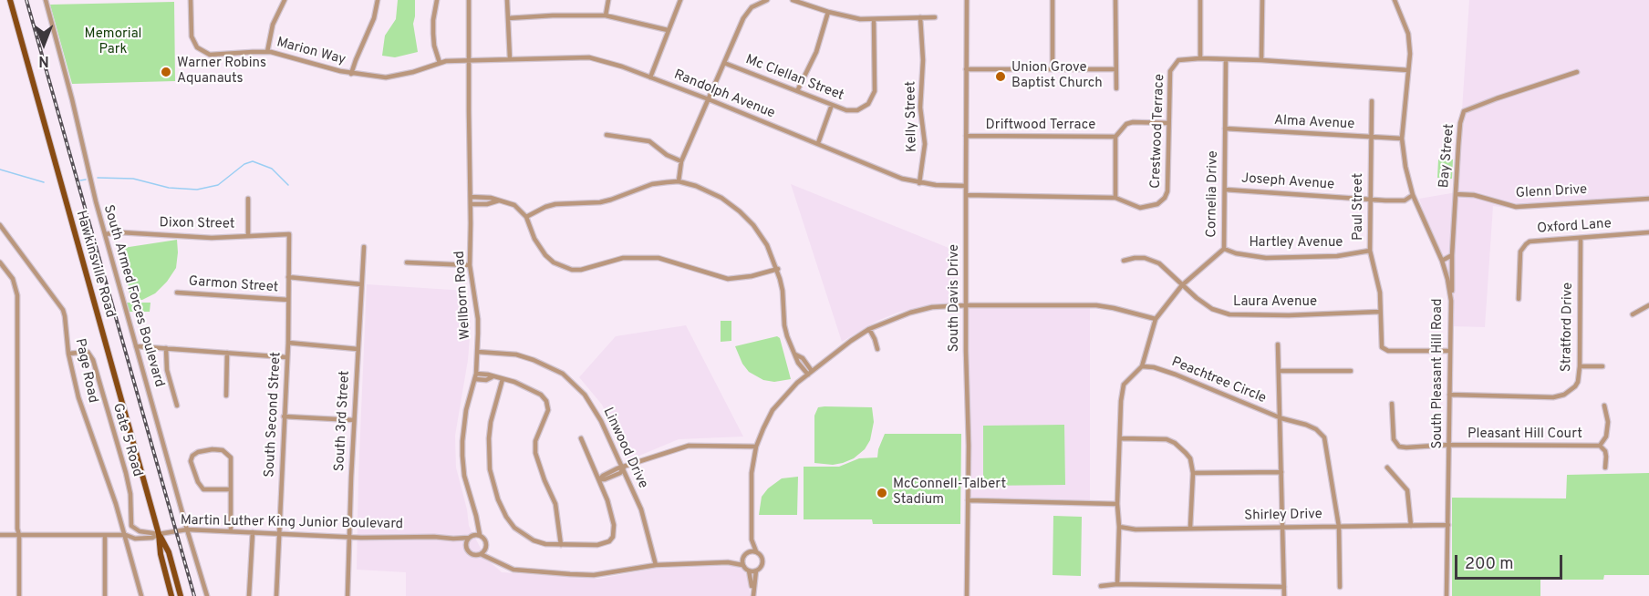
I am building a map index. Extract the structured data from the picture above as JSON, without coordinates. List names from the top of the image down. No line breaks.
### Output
{"streets":{"main road":["Hawkinsville Road"],"street":["Marion Way","Mc Clellan Street","Randolph Avenue","Kelly Street","Alma Avenue","Driftwood Terrace","Crestwood Terrace","Bay Street","Joseph Avenue","Glenn Drive","Cornelia Drive","Paul Street","Dixon Street","Oxford Lane","Hartley Avenue","Garmon Street","Wellborn Road","South Armed Forces Boulevard","South Davis Drive","Laura Avenue","Stratford Drive","Page Road","South Pleasant Hill Road","Peachtree Circle","South Second Street","South 3rd Street","Pleasant Hill Court","Gate 5 Road","Linwood Drive","Shirley Drive","Martin Luther King Junior Boulevard"]},"crossings":[["Marion Way","Randolph Avenue"],["Marion Way","Wellborn Road"],["Randolph Avenue","Kelly Street"],["Randolph Avenue","Wellborn Road"],["Randolph Avenue","South Davis Drive"],["Alma Avenue","Cornelia Drive"],["Alma Avenue","Paul Street"],["Alma Avenue","South Pleasant Hill Road"],["Driftwood Terrace","South Davis Drive"],["Crestwood Terrace","Cornelia Drive"],["Crestwood Terrace","South Davis Drive"],["Crestwood Terrace","South Pleasant Hill Road"],["Bay Street","Glenn Drive"],["Bay Street","South Pleasant Hill Road"],["Joseph Avenue","Cornelia Drive"],["Joseph Avenue","Paul Street"],["Joseph Avenue","South Pleasant Hill Road"],["Cornelia Drive","Hartley Avenue"],["Cornelia Drive","Laura Avenue"],["Cornelia Drive","Peachtree Circle"],["Paul Street","Hartley Avenue"],["Paul Street","Laura Avenue"],["Paul Street","South Pleasant Hill Road"],["Dixon Street","South Armed Forces Boulevard"],["Dixon Street","South Second Street"],["Oxford Lane","Stratford Drive"],["Hawkinsville Road","Gate 5 Road"],["Hawkinsville Road","Martin Luther King Junior Boulevard"],["Garmon Street","South Second Street"],["Garmon Street","South 3rd Street"],["Wellborn Road","Linwood Drive"],["South Armed Forces Boulevard","Martin Luther King Junior Boulevard"],["Stratford Drive","South Pleasant Hill Road"],["Page Road","Gate 5 Road"],["Page Road","Martin Luther King Junior Boulevard"],["South Pleasant Hill Road","Pleasant Hill Court"],["South Pleasant Hill Road","Shirley Drive"],["Peachtree Circle","Shirley Drive"],["South Second Street","Martin Luther King Junior Boulevard"],["South 3rd Street","Martin Luther King Junior Boulevard"],["Gate 5 Road","Martin Luther King Junior Boulevard"]],"parks":["Memorial Park"],"places":["Warner Robins Aquanauts","Union Grove Baptist Church","McConnell-Talbert Stadium"],"scale_bar":"200 m","north":"bottom"}
